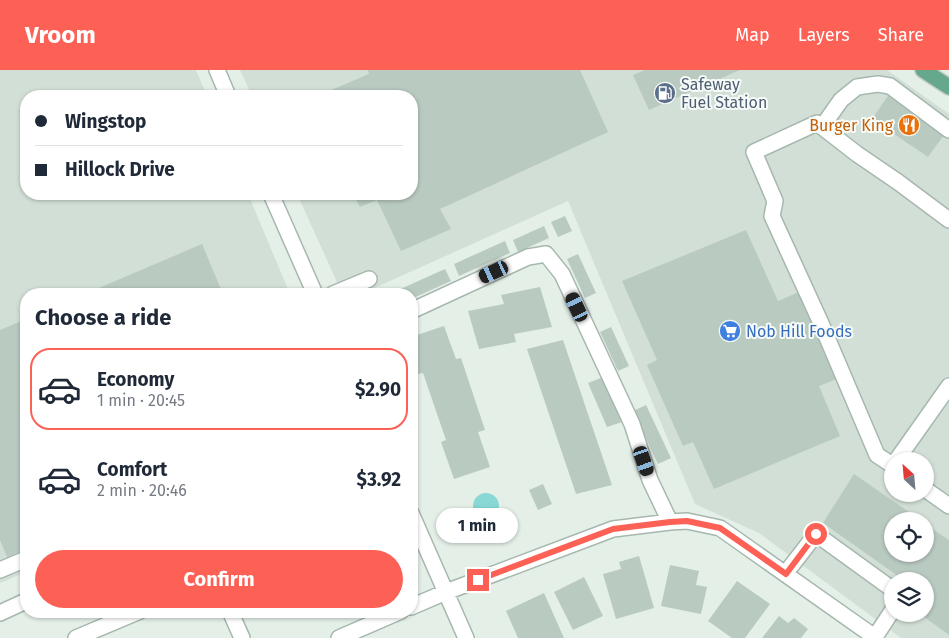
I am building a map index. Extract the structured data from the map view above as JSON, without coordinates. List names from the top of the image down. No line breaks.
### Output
{"places":{"fuel station":["Safeway Fuel Station"],"restaurant":["Burger King"],"supermarket":["Nob Hill Foods"]},"north":"top left","page":{"header":"Vroom","nav":["Map","Layers","Share"],"banner":["Wingstop","Hillock Drive"],"heading":"Choose a ride","list":[{"name":"Economy","note":"1 min · 20:45","value":"$2.90"},{"name":"Comfort","note":"2 min · 20:46","value":"$3.92"}],"bubble":"1 min","buttons":"Confirm"}}
